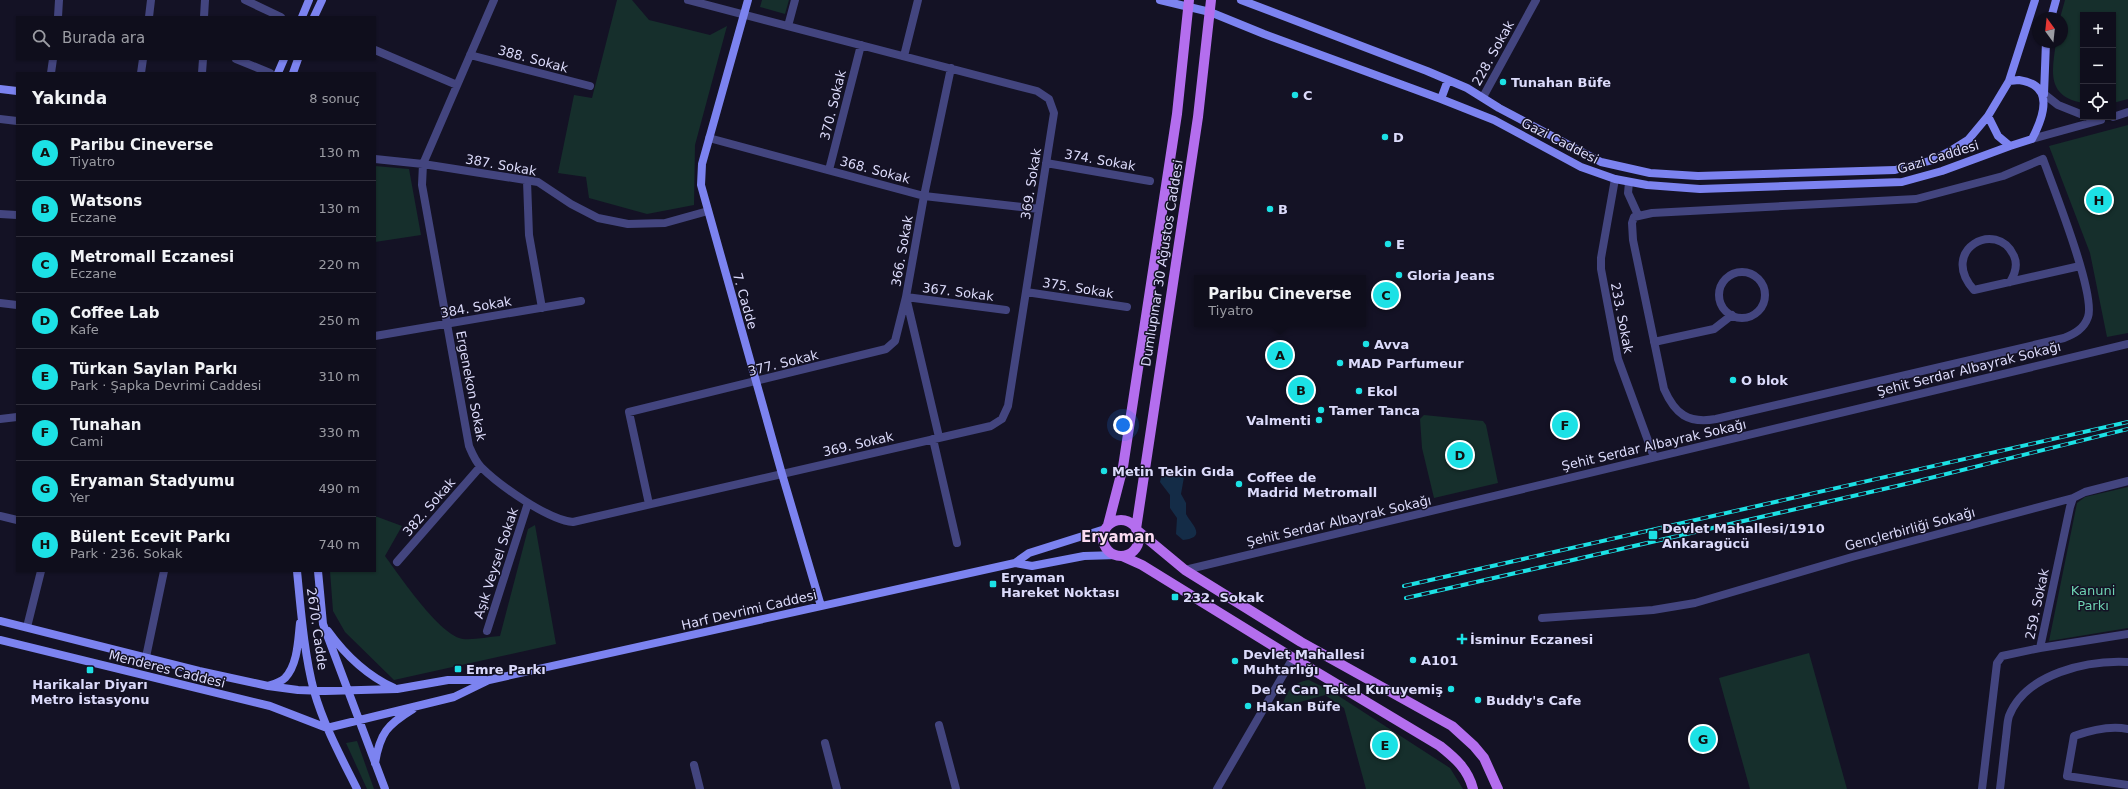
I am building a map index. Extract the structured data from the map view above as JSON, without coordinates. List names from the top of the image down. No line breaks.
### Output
{"streets":{"main road":["Gazi Caddesi","Dumlupınar 30 Ağustos Caddesi","7. Cadde","Harf Devrimi Caddesi","2670. Cadde","Menderes Caddesi"],"street":["228. Sokak","388. Sokak","370. Sokak","374. Sokak","387. Sokak","368. Sokak","369. Sokak","366. Sokak","375. Sokak","367. Sokak","384. Sokak","233. Sokak","377. Sokak","Şehit Serdar Albayrak Sokağı","Ergenekon Sokak","382. Sokak","Gençlerbirliği Sokağı","Aşık Veysel Sokak","259. Sokak"]},"crossings":[["228. Sokak","Gazi Caddesi"],["388. Sokak","Ergenekon Sokak"],["370. Sokak","368. Sokak"],["370. Sokak","369. Sokak"],["Gazi Caddesi","Dumlupınar 30 Ağustos Caddesi"],["Gazi Caddesi","233. Sokak"],["374. Sokak","369. Sokak"],["387. Sokak","7. Cadde"],["387. Sokak","Ergenekon Sokak"],["368. Sokak","369. Sokak"],["368. Sokak","366. Sokak"],["368. Sokak","7. Cadde"],["369. Sokak","366. Sokak"],["369. Sokak","375. Sokak"],["369. Sokak","7. Cadde"],["369. Sokak","Ergenekon Sokak"],["366. Sokak","367. Sokak"],["366. Sokak","377. Sokak"],["Dumlupınar 30 Ağustos Caddesi","Harf Devrimi Caddesi"],["367. Sokak","377. Sokak"],["7. Cadde","377. Sokak"],["7. Cadde","Ergenekon Sokak"],["7. Cadde","Harf Devrimi Caddesi"],["384. Sokak","Ergenekon Sokak"],["233. Sokak","Şehit Serdar Albayrak Sokağı"],["377. Sokak","Ergenekon Sokak"],["Ergenekon Sokak","382. Sokak"],["Ergenekon Sokak","Aşık Veysel Sokak"],["Gençlerbirliği Sokağı","259. Sokak"],["Harf Devrimi Caddesi","2670. Cadde"],["Harf Devrimi Caddesi","Menderes Caddesi"],["2670. Cadde","Menderes Caddesi"]],"districts":["Eryaman"],"parks":["Kanuni Parkı"],"places":{"other":["Tunahan Büfe","C","D","B","E","Gloria Jeans","Avva","MAD Parfumeur","O blok","Ekol","Tamer Tanca","Valmenti","Metin Tekin Gıda","Coffee de Madrid Metromall","A101","Devlet Mahallesi Muhtarlığı","De & Can Tekel Kuruyemiş","Buddy's Cafe","Hakan Büfe"],"transit":["Devlet Mahallesi/1910 Ankaragücü","Eryaman Hareket Noktası","232. Sokak","Emre Parkı","Harikalar Diyarı Metro İstasyonu"],"health":["İsminur Eczanesi"]},"north":"top","page":{"map_buttons":["+","−"],"search":"Burada ara","heading":["Yakında","8 sonuç"],"list":[{"mark":"A","name":"Paribu Cineverse","note":"Tiyatro","value":"130 m"},{"mark":"B","name":"Watsons","note":"Eczane","value":"130 m"},{"mark":"C","name":"Metromall Eczanesi","note":"Eczane","value":"220 m"},{"mark":"D","name":"Coffee Lab","note":"Kafe","value":"250 m"},{"mark":"E","name":"Türkan Saylan Parkı","note":"Park · Şapka Devrimi Caddesi","value":"310 m"},{"mark":"F","name":"Tunahan","note":"Cami","value":"330 m"},{"mark":"G","name":"Eryaman Stadyumu","note":"Yer","value":"490 m"},{"mark":"H","name":"Bülent Ecevit Parkı","note":"Park · 236. Sokak","value":"740 m"}],"pins":["H","C","A","B","F","D","G","E"],"popup":["Paribu Cineverse","Tiyatro"]}}
